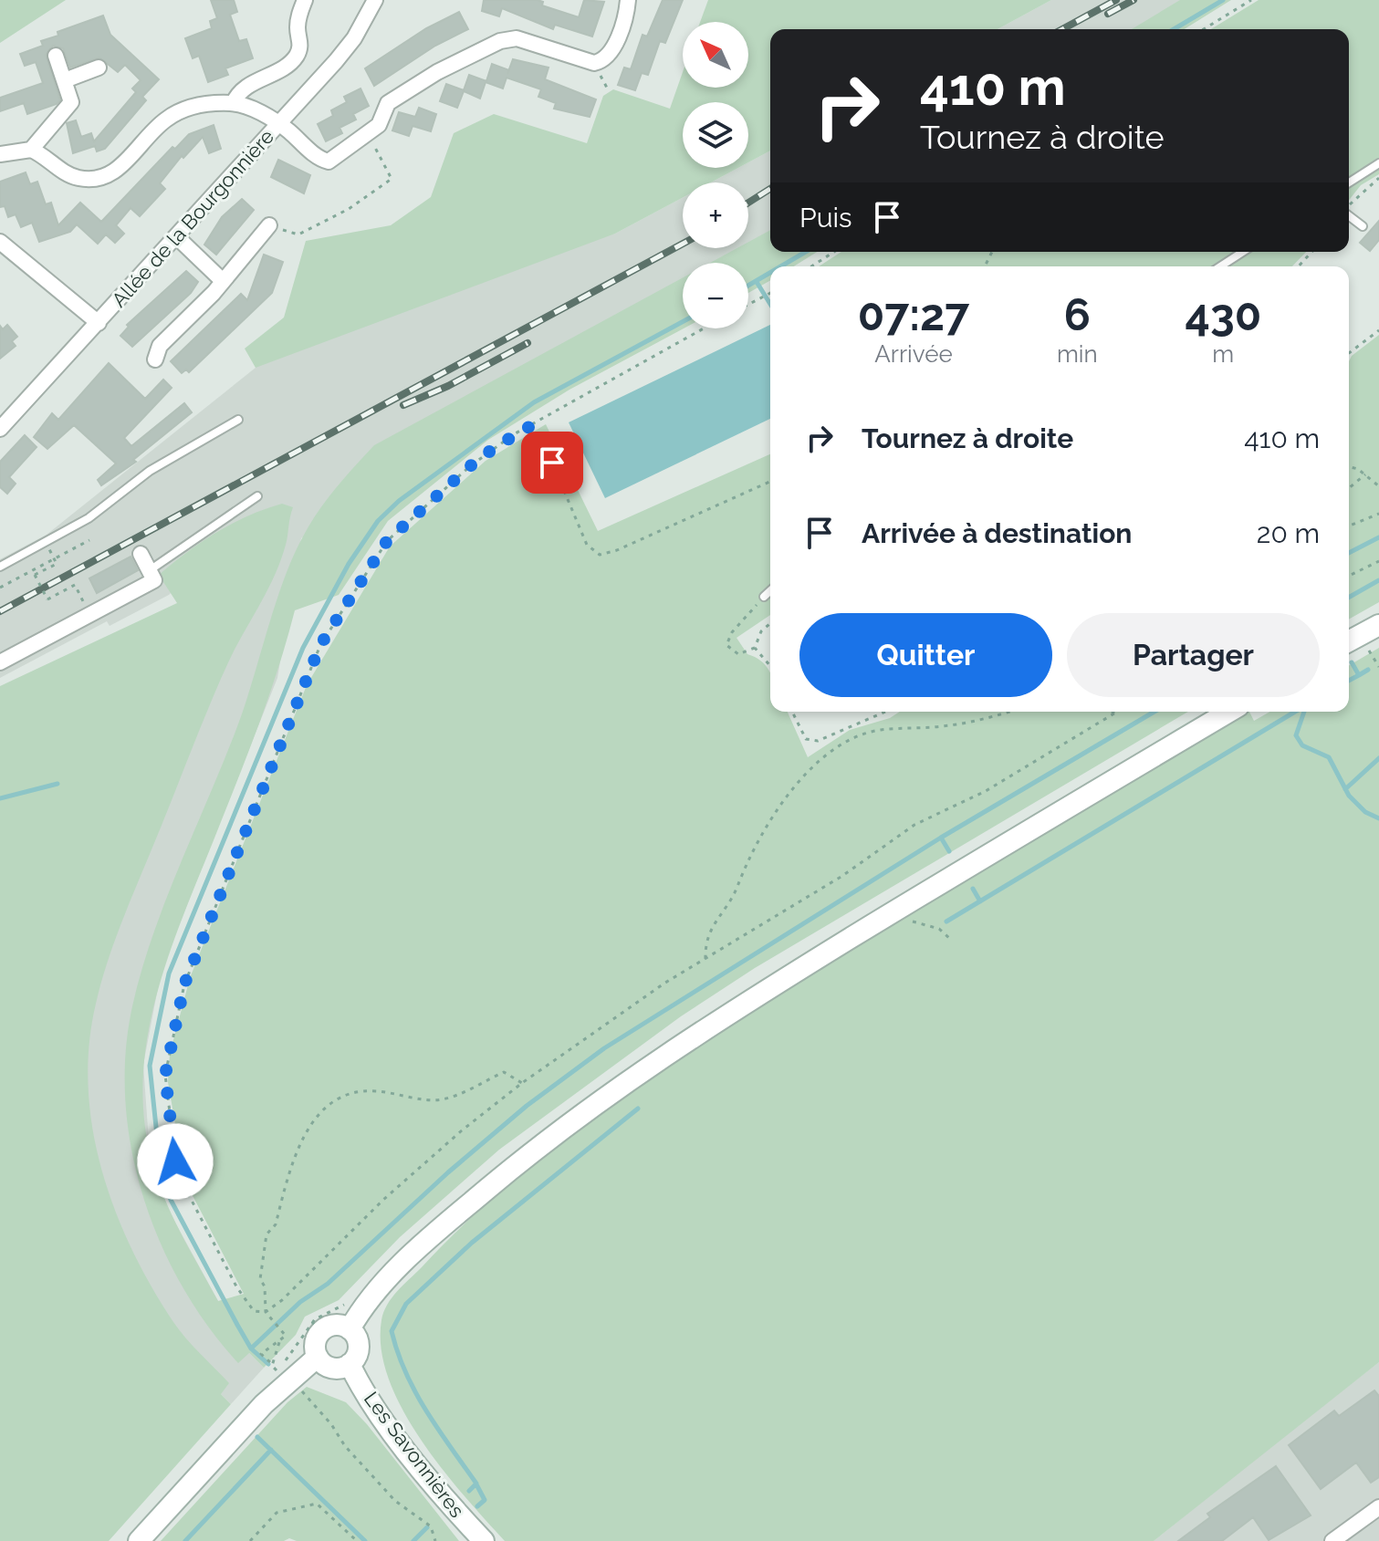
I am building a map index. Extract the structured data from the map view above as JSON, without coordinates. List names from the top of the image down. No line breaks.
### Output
{"streets":{"main road":["Les Savonnières"],"street":["Allée de la Bourgonnière"]},"north":"top left","page":{"map_buttons":["+","−"],"turn":["410 m","Tournez à droite"],"then":"Puis","eta":["07:27","Arrivée","6","min","430","m"],"list":[{"name":"Tournez à droite","value":"410 m"},{"name":"Arrivée à destination","value":"20 m"}],"buttons":["Quitter","Partager"]}}
